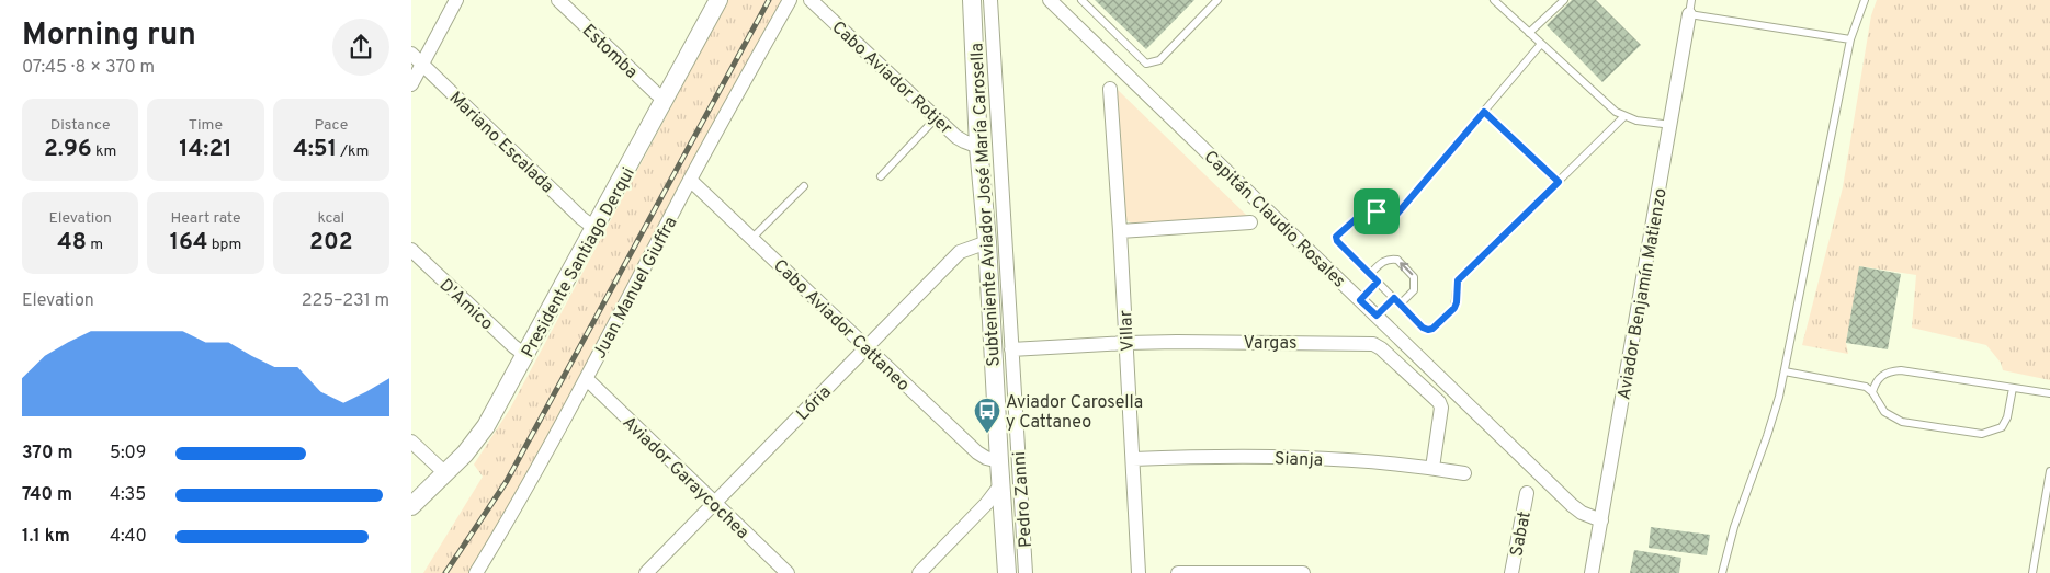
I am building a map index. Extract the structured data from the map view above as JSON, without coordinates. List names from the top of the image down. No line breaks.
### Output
{"streets":{"street":["Estomba","Cabo Aviador Rotjer","Mariano Escalada","Subteniente Aviador José María Carosella","Capitán Claudio Rosales","Presidente Santiago Derqui","Juan Manuel Giuffra","Aviador Benjamín Matienzo","D'Amico","Cabo Aviador Cattaneo","Villar","Vargas","Lória","Sianja","Aviador Garaycochea","Pedro Zanni","Sabat"]},"crossings":[["Estomba","Presidente Santiago Derqui"],["Cabo Aviador Rotjer","Subteniente Aviador José María Carosella"],["Mariano Escalada","Presidente Santiago Derqui"],["Subteniente Aviador José María Carosella","Cabo Aviador Cattaneo"],["Subteniente Aviador José María Carosella","Lória"],["Capitán Claudio Rosales","Aviador Benjamín Matienzo"],["Presidente Santiago Derqui","D'Amico"],["Juan Manuel Giuffra","Cabo Aviador Cattaneo"],["Juan Manuel Giuffra","Aviador Garaycochea"],["Cabo Aviador Cattaneo","Lória"],["Villar","Vargas"],["Villar","Sianja"],["Vargas","Sianja"],["Vargas","Pedro Zanni"],["Lória","Aviador Garaycochea"]],"places":{"bus stop":["Aviador Carosella y Cattaneo"]},"page":{"heading":["Morning run","07:45 · 8 × 370 m"],"stats":[["Distance","2.96 km"],["Time","14:21"],["Pace","4:51 /km"],["Elevation","48 m"],["Heart rate","164 bpm"],["kcal","202"]],"chart":["Elevation","225–231 m"],"list":[{"name":"370 m","note":"5:09"},{"name":"740 m","note":"4:35"},{"name":"1.1 km","note":"4:40"}]}}
